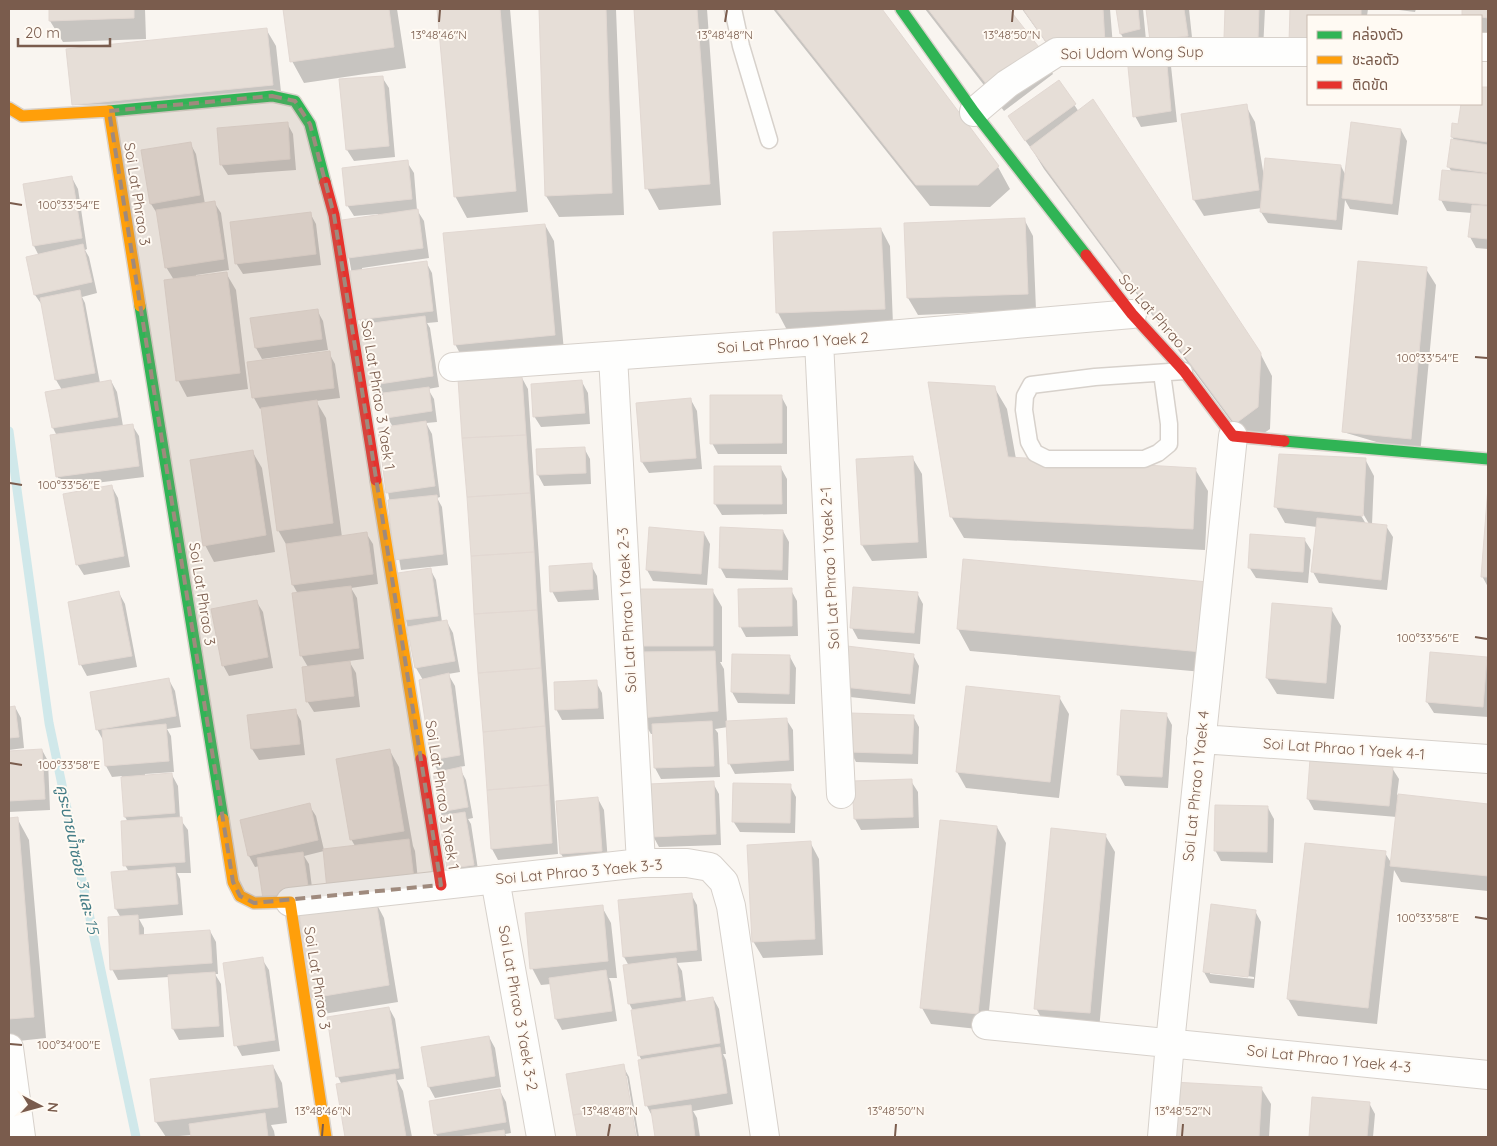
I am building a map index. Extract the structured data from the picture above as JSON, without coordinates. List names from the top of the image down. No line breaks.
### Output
{"streets":{"street":["Soi Udom Wong Sup","Soi Lat Phrao 3","Soi Lat Phrao 1","Soi Lat Phrao 1 Yaek 2","Soi Lat Phrao 3 Yaek 1","Soi Lat Phrao 1 Yaek 2-1","Soi Lat Phrao 1 Yaek 2-3","Soi Lat Phrao 1 Yaek 4-1","Soi Lat Phrao 1 Yaek 4","Soi Lat Phrao 3 Yaek 3-3","Soi Lat Phrao 3 Yaek 3-2","Soi Lat Phrao 1 Yaek 4-3"]},"crossings":[["Soi Udom Wong Sup","Soi Lat Phrao 1"],["Soi Lat Phrao 3","Soi Lat Phrao 3 Yaek 1"],["Soi Lat Phrao 3","Soi Lat Phrao 3 Yaek 3-3"],["Soi Lat Phrao 1","Soi Lat Phrao 1 Yaek 2"],["Soi Lat Phrao 1","Soi Lat Phrao 1 Yaek 4"],["Soi Lat Phrao 1 Yaek 2","Soi Lat Phrao 1 Yaek 2-1"],["Soi Lat Phrao 1 Yaek 2","Soi Lat Phrao 1 Yaek 2-3"],["Soi Lat Phrao 3 Yaek 1","Soi Lat Phrao 3 Yaek 3-3"],["Soi Lat Phrao 1 Yaek 2-3","Soi Lat Phrao 3 Yaek 3-3"],["Soi Lat Phrao 1 Yaek 4-1","Soi Lat Phrao 1 Yaek 4"],["Soi Lat Phrao 1 Yaek 4","Soi Lat Phrao 1 Yaek 4-3"],["Soi Lat Phrao 3 Yaek 3-3","Soi Lat Phrao 3 Yaek 3-2"]],"water":["คูระบายน้ำซอย 3 และ 15"],"legend":["คล่องตัว","ชะลอตัว","ติดขัด"],"scale_bar":"20 m","north":"right","coordinates":["13°48'46\"N","13°48'48\"N","13°48'50\"N","100°33'54\"E","100°33'56\"E","100°33'58\"E","100°34'00\"E","13°48'52\"N"]}
